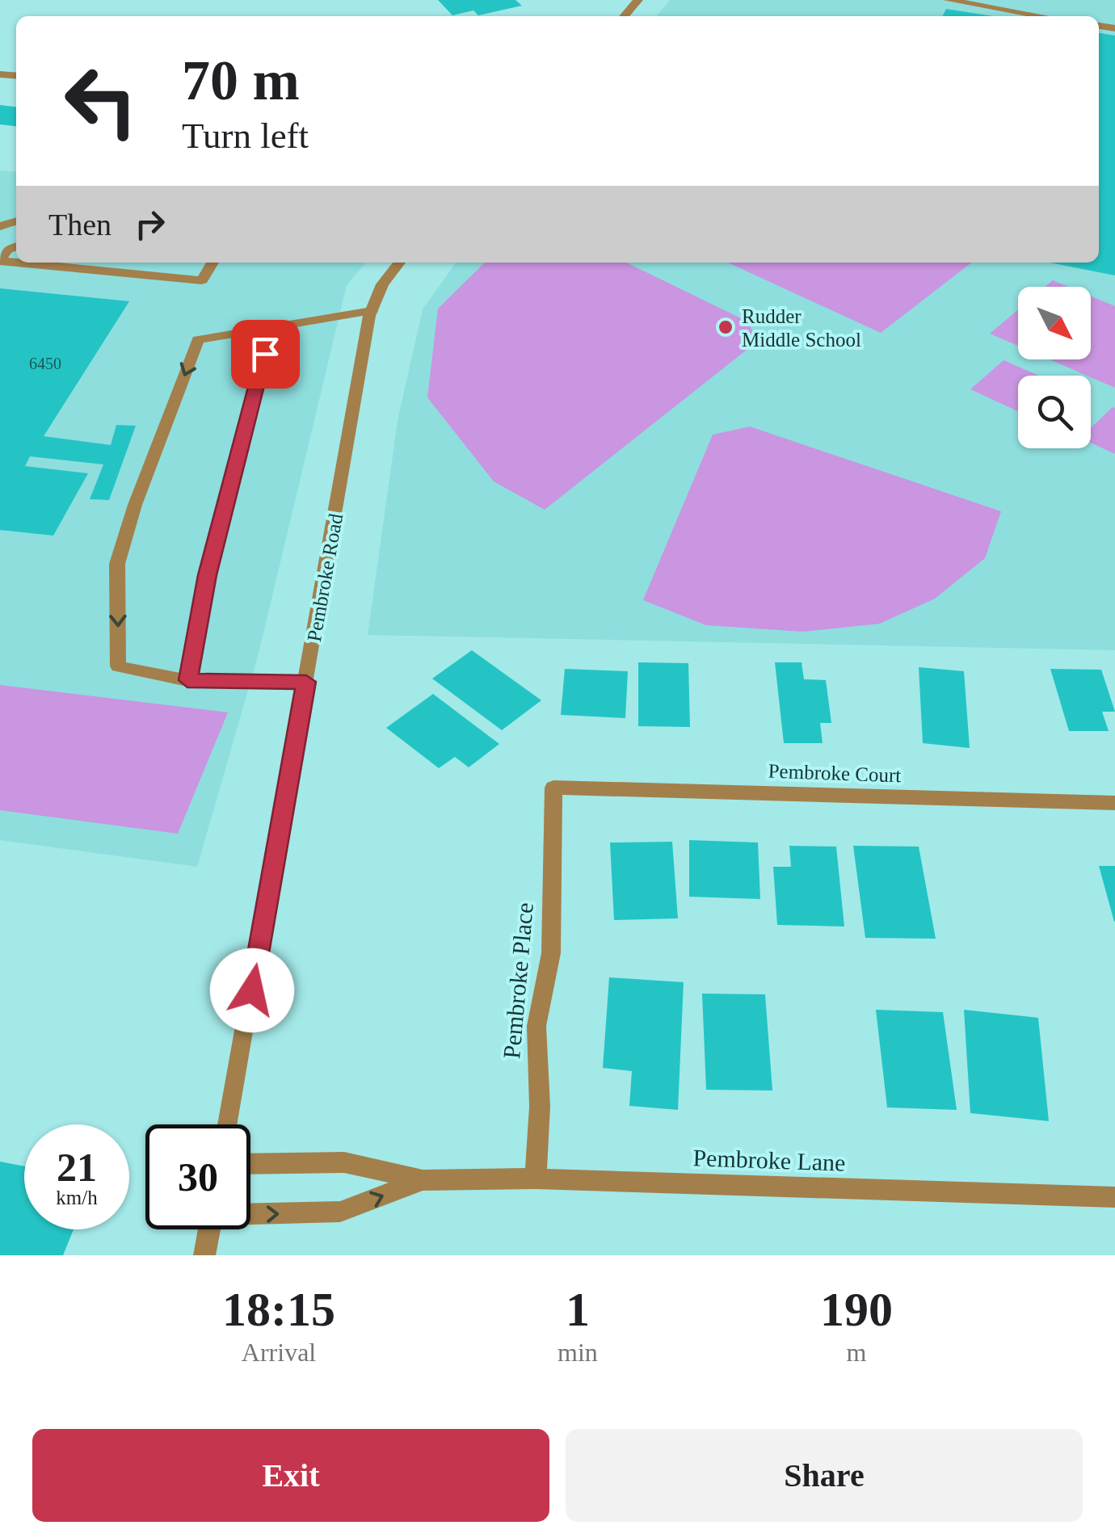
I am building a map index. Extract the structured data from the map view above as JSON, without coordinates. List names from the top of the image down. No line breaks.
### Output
{"streets":{"street":["Pembroke Road","Pembroke Court","Pembroke Place","Pembroke Lane"]},"crossings":[["Pembroke Court","Pembroke Place"],["Pembroke Place","Pembroke Lane"]],"places":["Rudder Middle School"],"house_numbers":["6450"],"north":"bottom right","page":{"turn":["70 m","Turn left"],"then":"Then","speed":"21 km/h","limit":"30","eta":["18:15","Arrival","1","min","190","m"],"buttons":["Exit","Share"]}}
